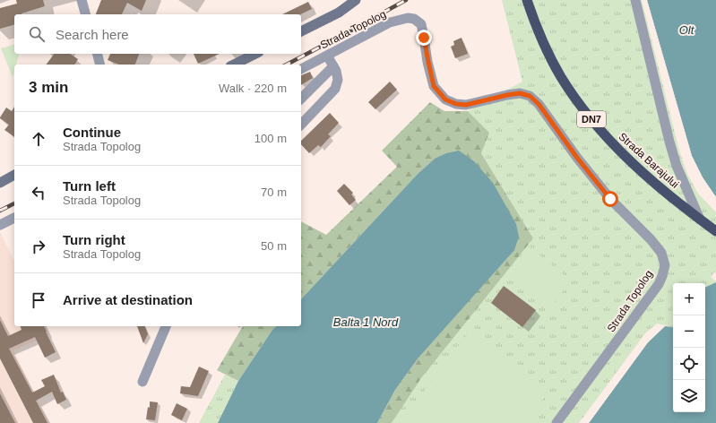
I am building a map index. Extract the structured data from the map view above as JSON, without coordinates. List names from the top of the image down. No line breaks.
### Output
{"streets":{"highway":["DN7","Strada Barajului"],"street":["Strada Topolog"]},"water":["Olt","Balta 1 Nord"],"page":{"search":"Search here","heading":["3 min","Walk · 220 m"],"list":[["Continue","Strada Topolog","100 m"],["Turn left","Strada Topolog","70 m"],["Turn right","Strada Topolog","50 m"],"Arrive at destination"],"map_buttons":["+","−"]}}
